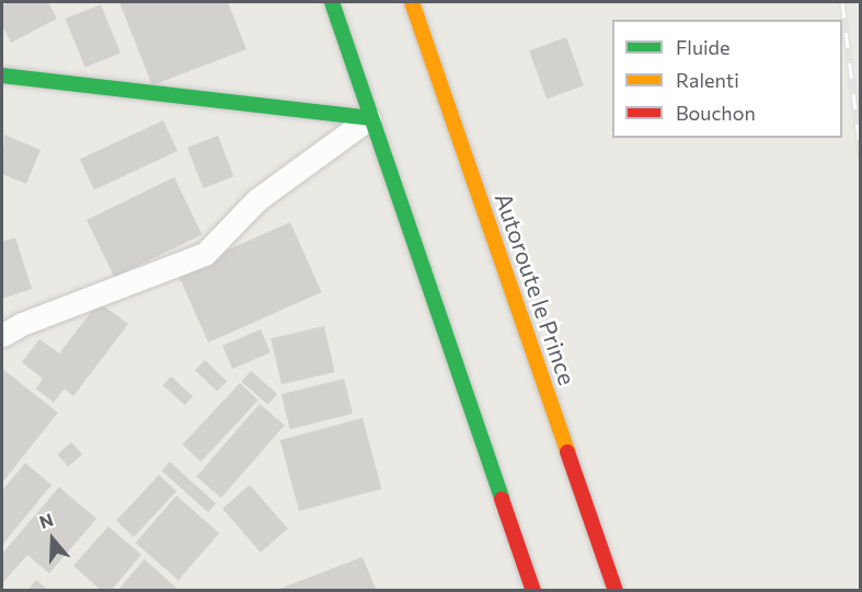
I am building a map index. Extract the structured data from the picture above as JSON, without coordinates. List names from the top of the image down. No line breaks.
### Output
{"streets":{"main road":["Autoroute le Prince"]},"legend":["Fluide","Ralenti","Bouchon"],"north":"top"}
